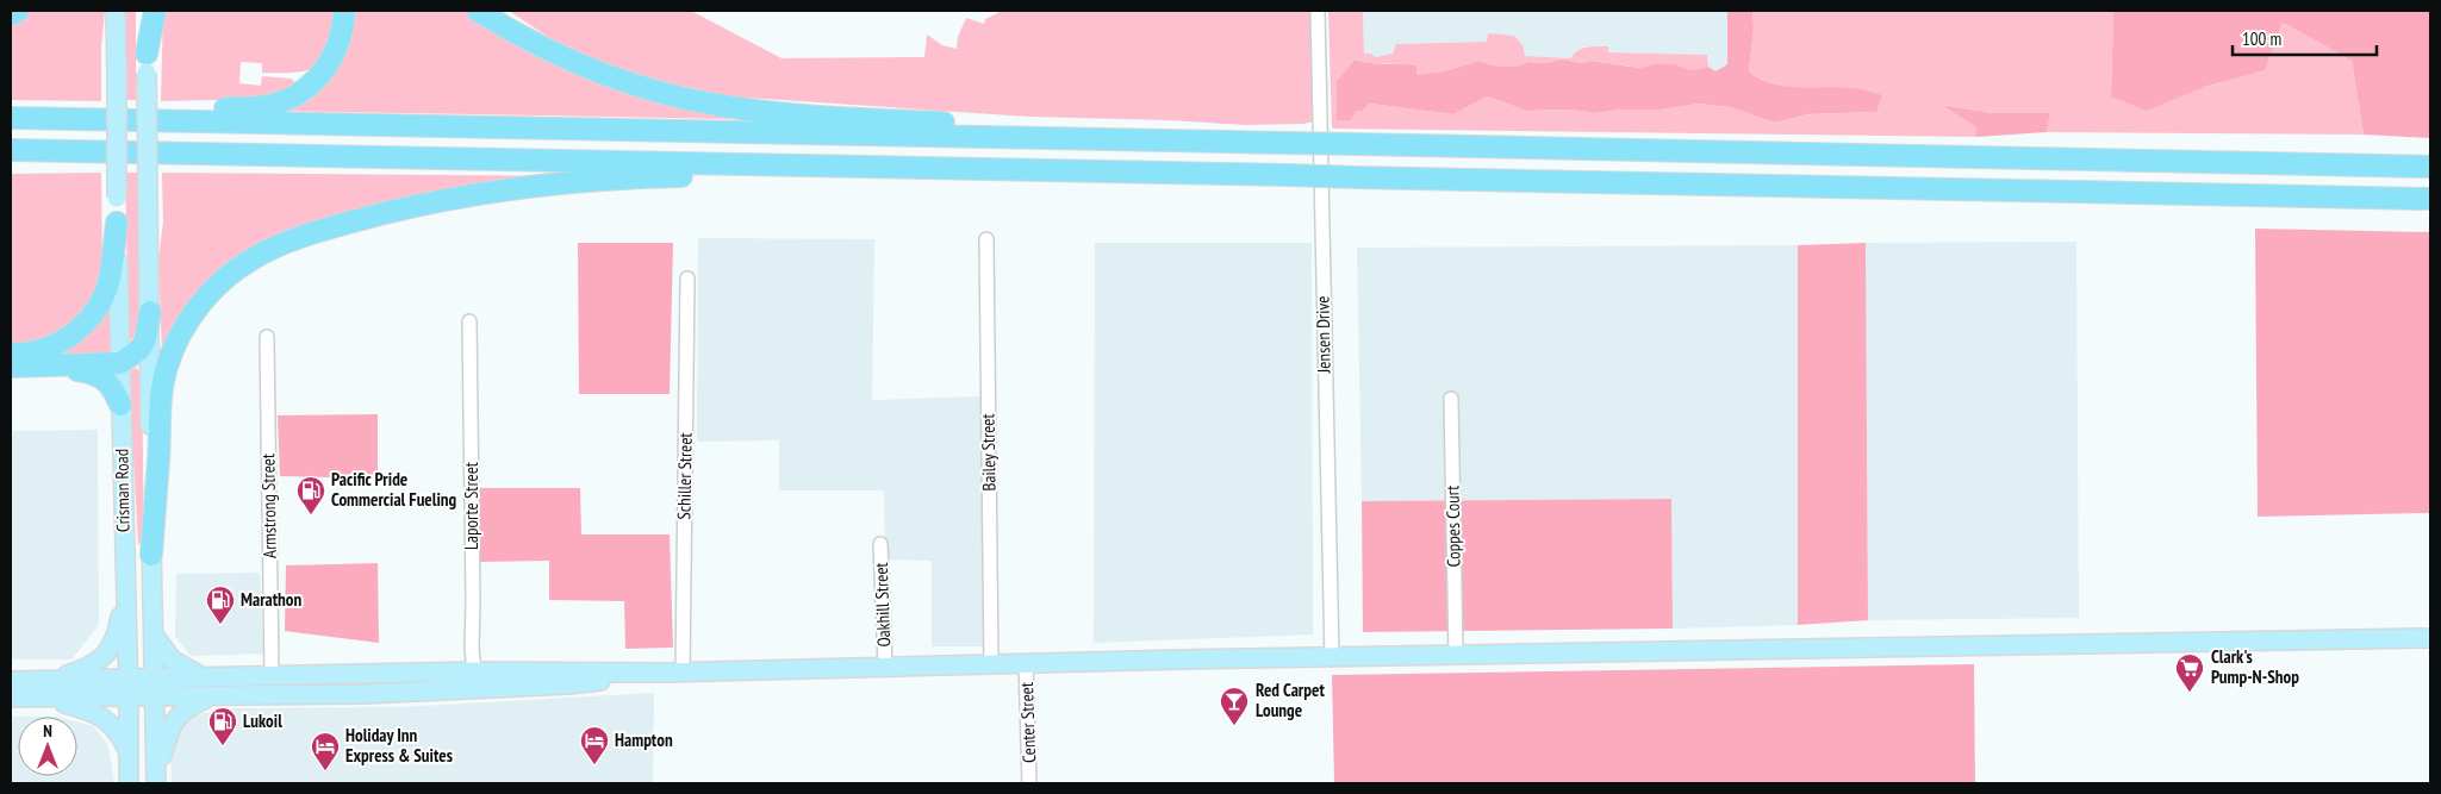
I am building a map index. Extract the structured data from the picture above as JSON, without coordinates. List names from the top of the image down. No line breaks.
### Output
{"streets":{"main road":["Crisman Road"],"street":["Jensen Drive","Bailey Street","Schiller Street","Armstrong Street","Laporte Street","Coppes Court","Oakhill Street","Center Street"]},"places":{"fuel station":["Pacific Pride Commercial Fueling","Marathon","Lukoil"],"supermarket":["Clark's Pump-N-Shop"],"bar":["Red Carpet Lounge"],"hotel":["Hampton","Holiday Inn Express & Suites"]},"scale_bar":"100 m","north":"top"}
